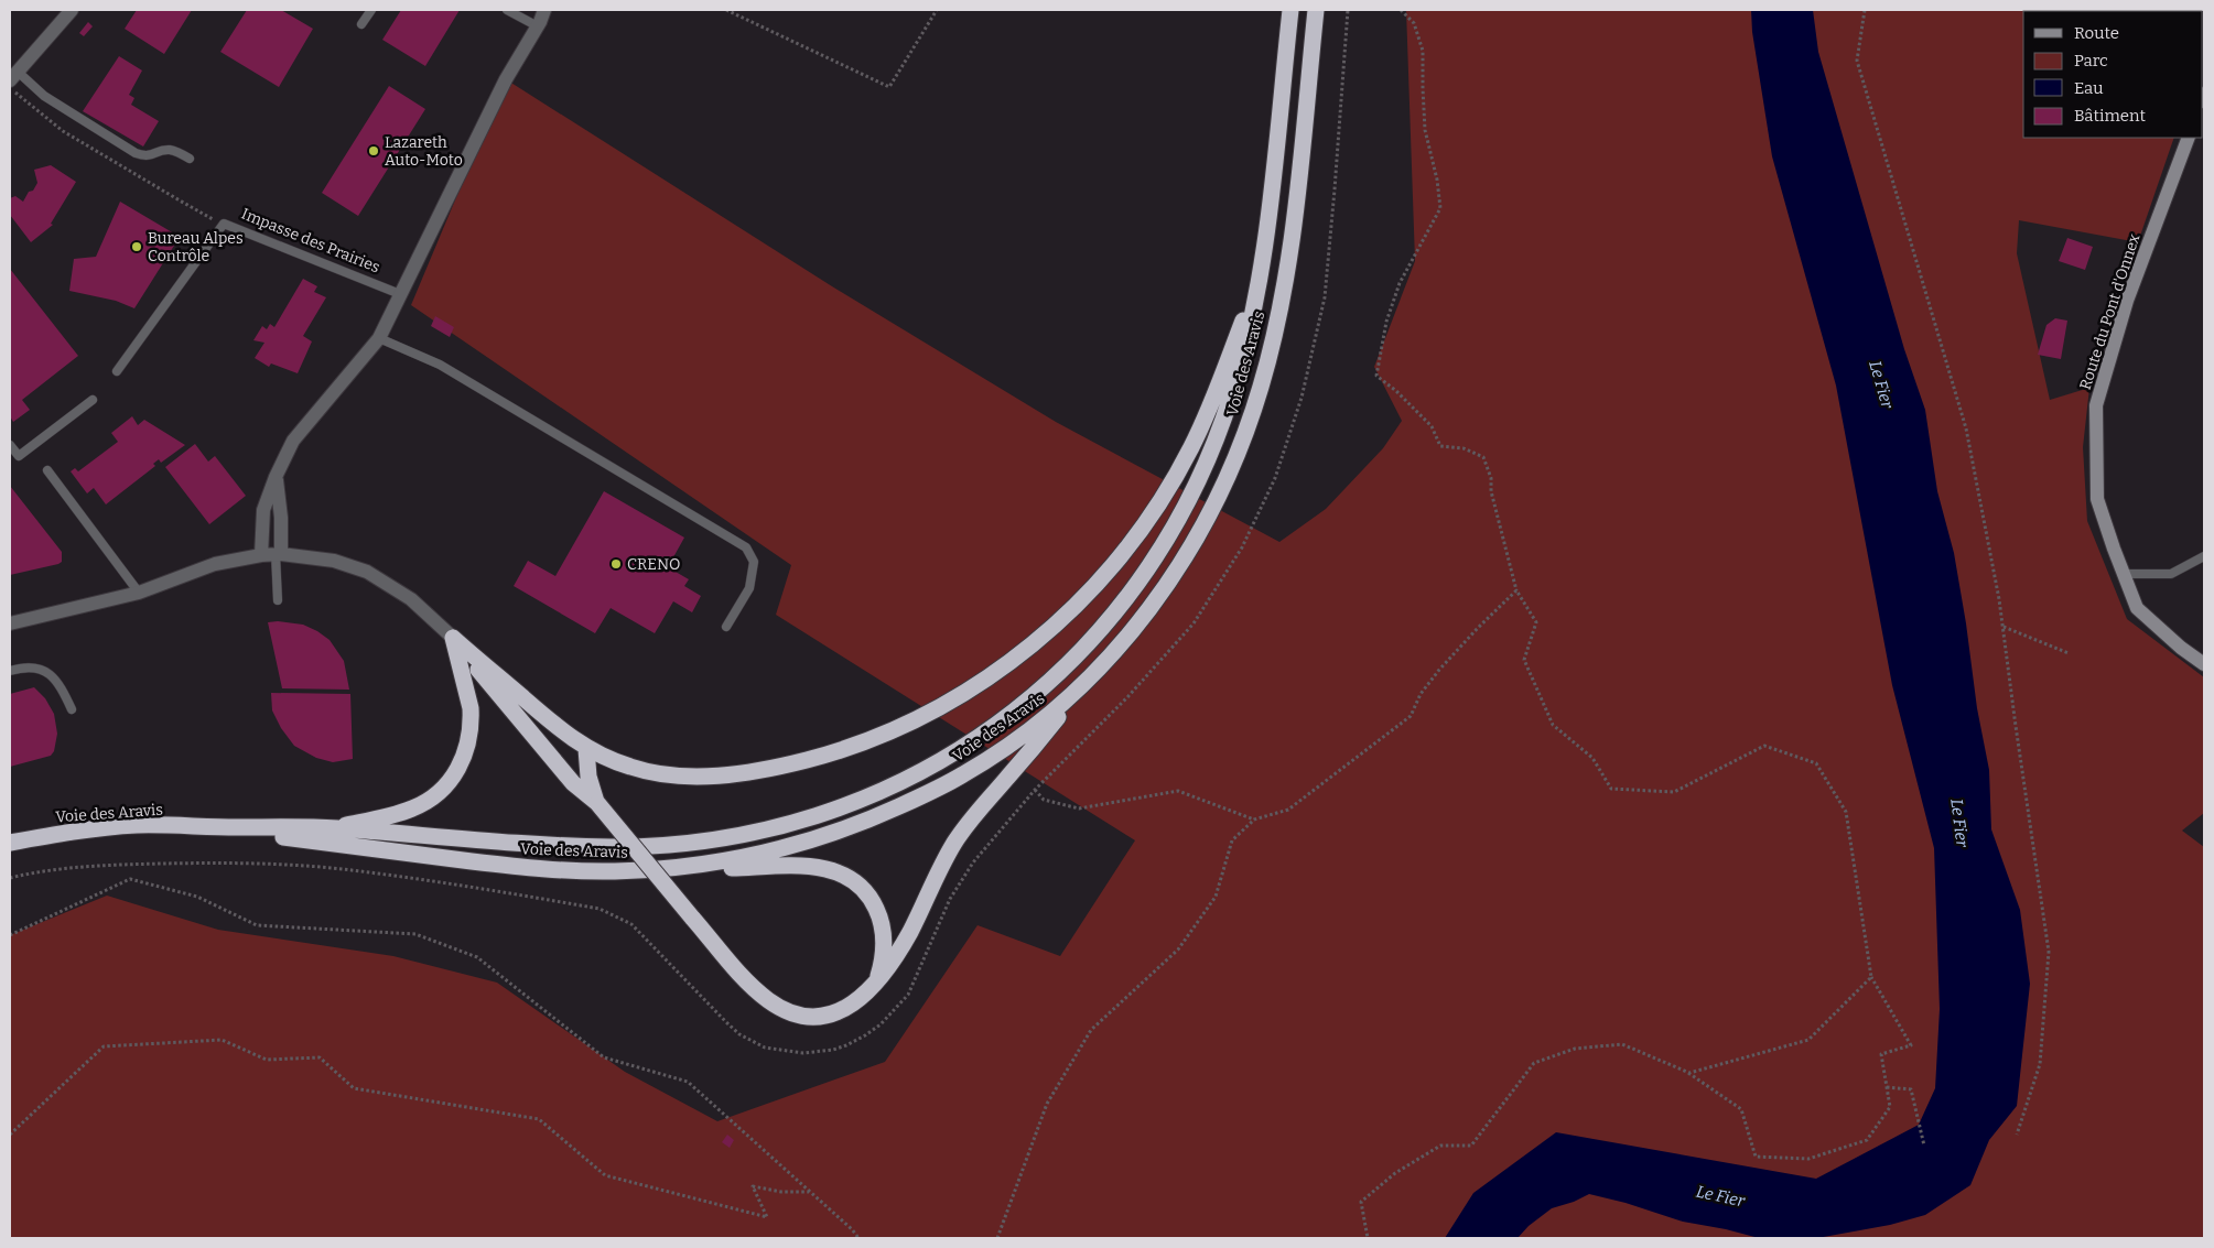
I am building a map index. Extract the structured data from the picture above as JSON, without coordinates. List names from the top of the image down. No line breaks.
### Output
{"streets":{"highway":["Voie des Aravis"],"street":["Route du Pont d'Onnex"],"lane":["Impasse des Prairies"]},"water":["Le Fier"],"places":["Lazareth Auto-Moto","Bureau Alpes Contrôle","CRENO"],"legend":["Route","Parc","Eau","Bâtiment"]}
